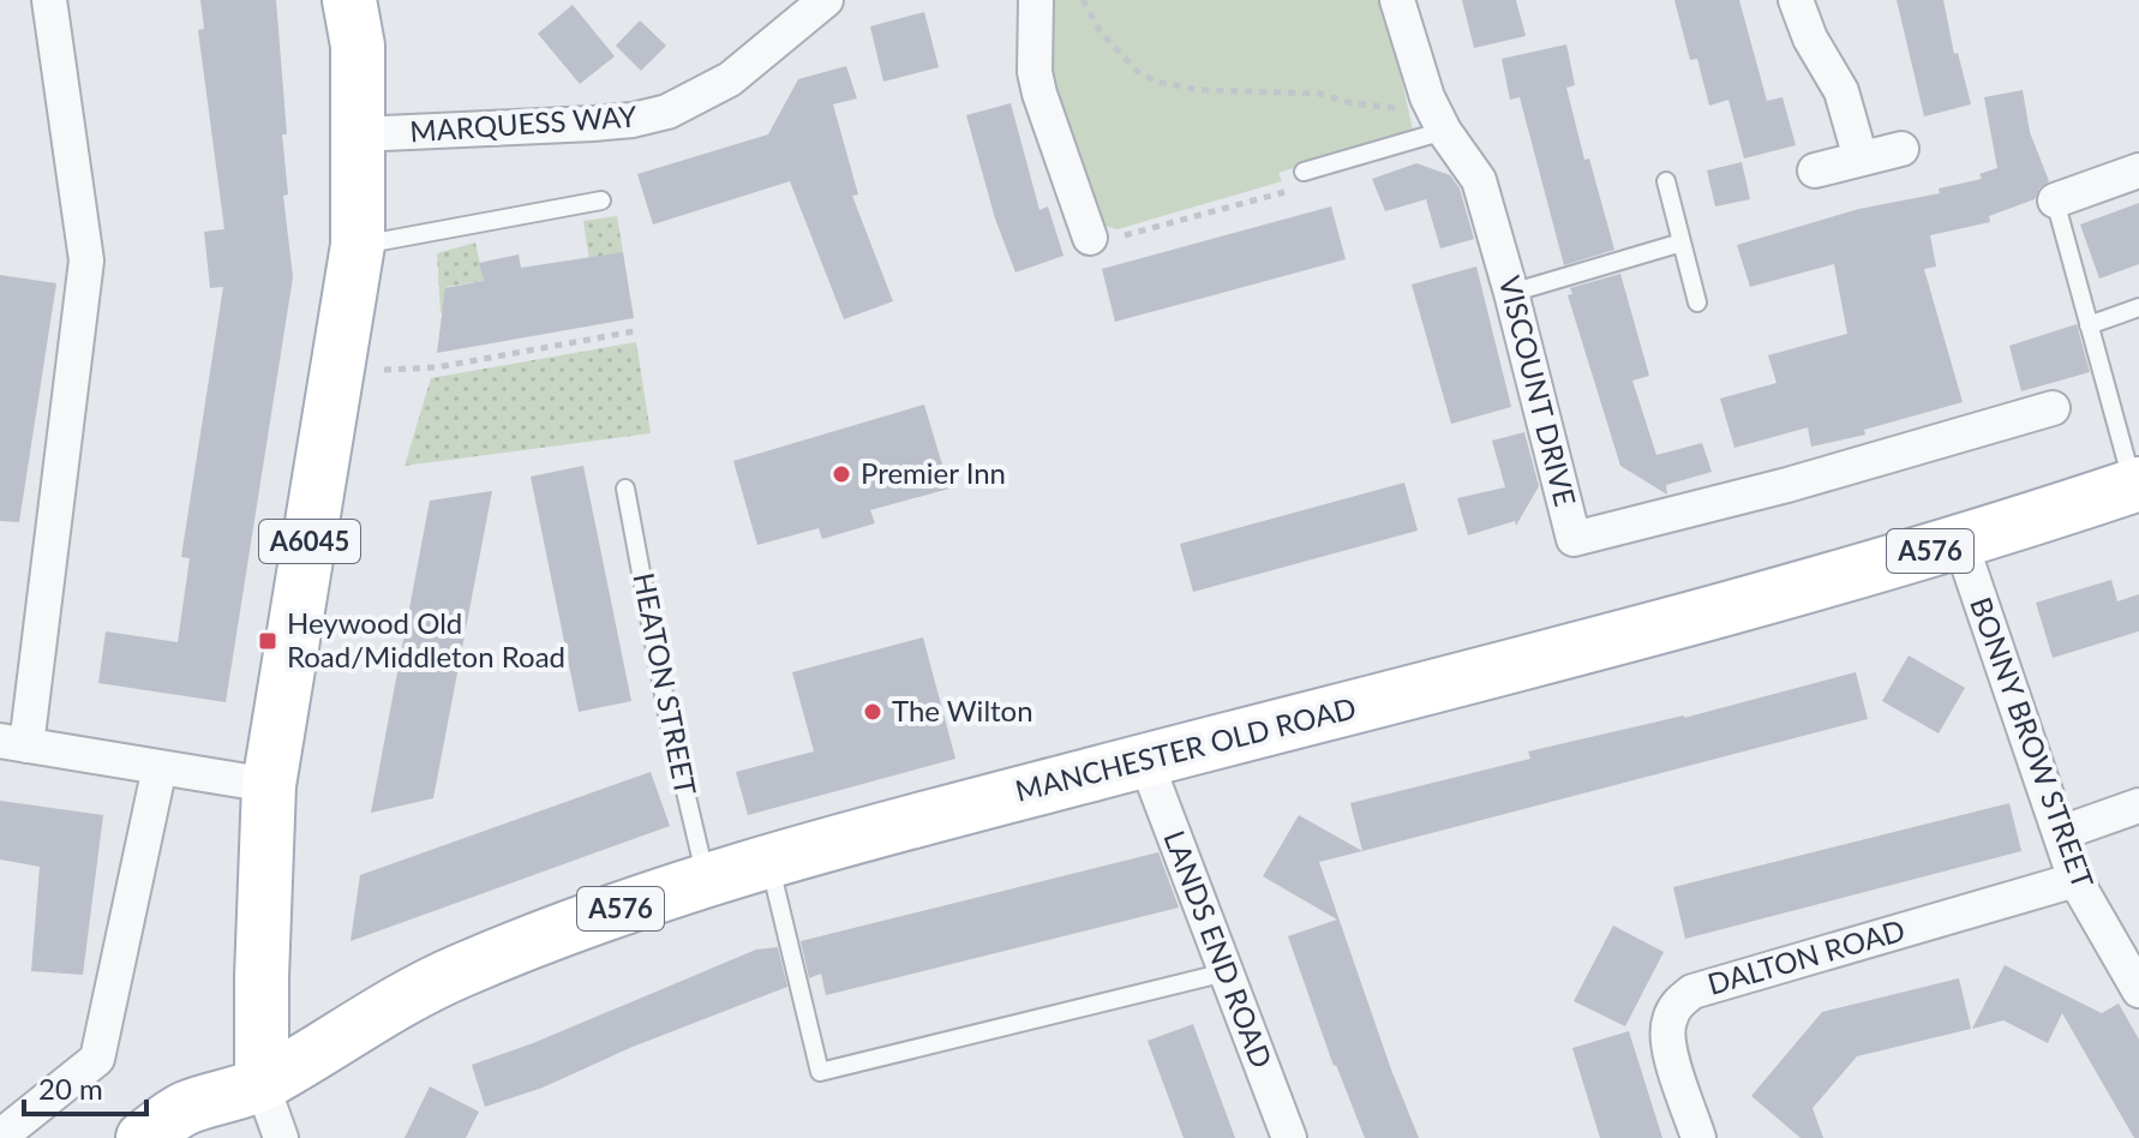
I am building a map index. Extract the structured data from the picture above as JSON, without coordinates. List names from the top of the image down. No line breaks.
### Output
{"streets":{"main road":["A6045","A576","MANCHESTER OLD ROAD"],"street":["MARQUESS WAY","VISCOUNT DRIVE","BONNY BROW STREET","LANDS END ROAD","DALTON ROAD"],"lane":["HEATON STREET"]},"crossings":[["MARQUESS WAY","A6045"],["A6045","MANCHESTER OLD ROAD"],["HEATON STREET","MANCHESTER OLD ROAD"],["BONNY BROW STREET","MANCHESTER OLD ROAD"],["BONNY BROW STREET","DALTON ROAD"],["MANCHESTER OLD ROAD","LANDS END ROAD"]],"places":{"other":["Premier Inn","The Wilton"],"transit":["Heywood Old Road/Middleton Road"]},"scale_bar":"20 m"}
